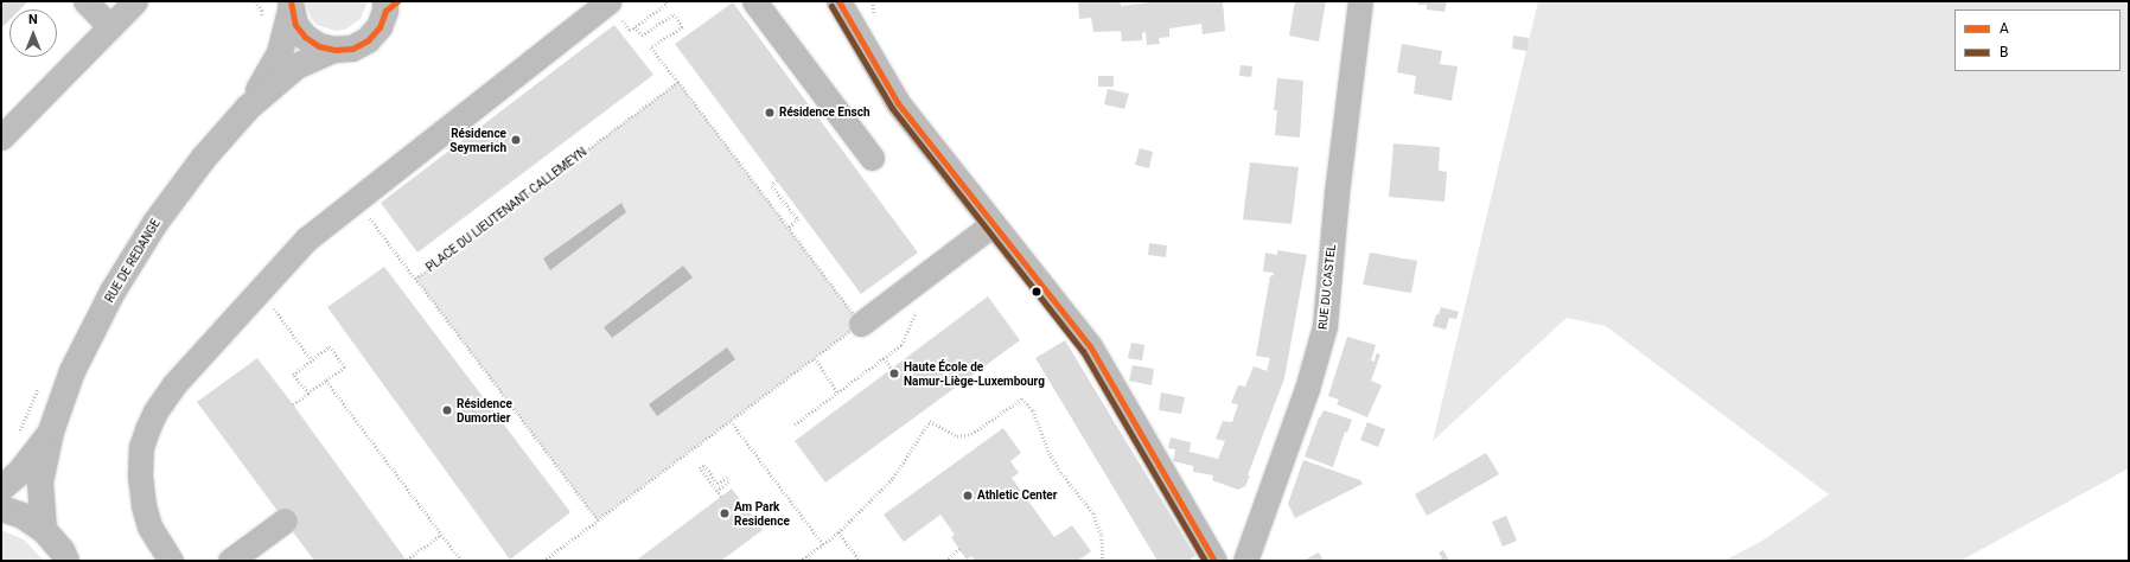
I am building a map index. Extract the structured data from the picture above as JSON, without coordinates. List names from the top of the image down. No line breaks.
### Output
{"streets":{"main road":["RUE DE REDANGE"],"street":["RUE DU CASTEL"],"path":["PLACE DU LIEUTENANT CALLEMEYN"]},"places":["Résidence Ensch","Résidence Seymerich","Haute École de Namur-Liège-Luxembourg","Résidence Dumortier","Athletic Center","Am Park Residence"],"lines":["transit line A","transit line B"],"legend":["A","B"],"north":"top"}
